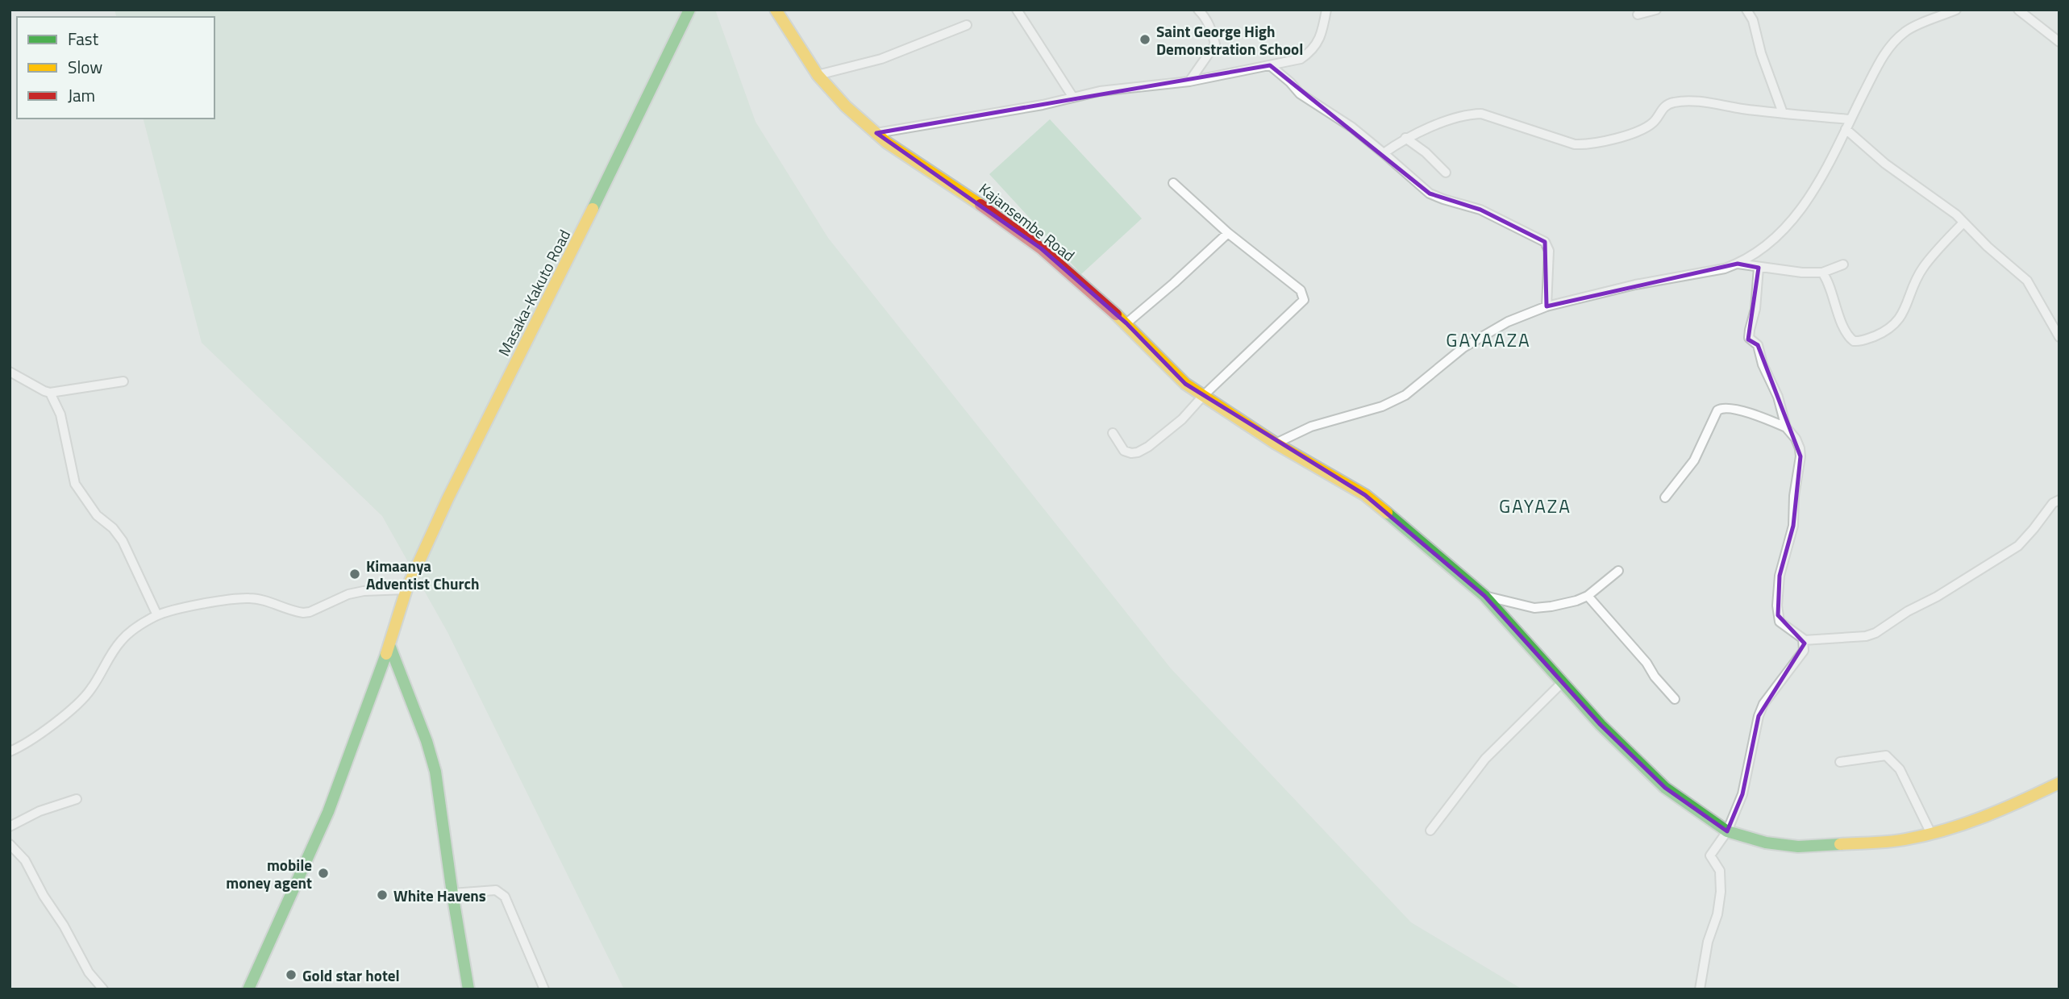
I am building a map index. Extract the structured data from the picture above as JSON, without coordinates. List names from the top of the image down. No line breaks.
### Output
{"streets":{"main road":["Kajansembe Road","Masaka-Kakuto Road"]},"districts":["GAYAAZA","GAYAZA"],"places":["Saint George High Demonstration School","Kimaanya Adventist Church","mobile money agent","White Havens","Gold star hotel"],"legend":["Fast","Slow","Jam"]}
